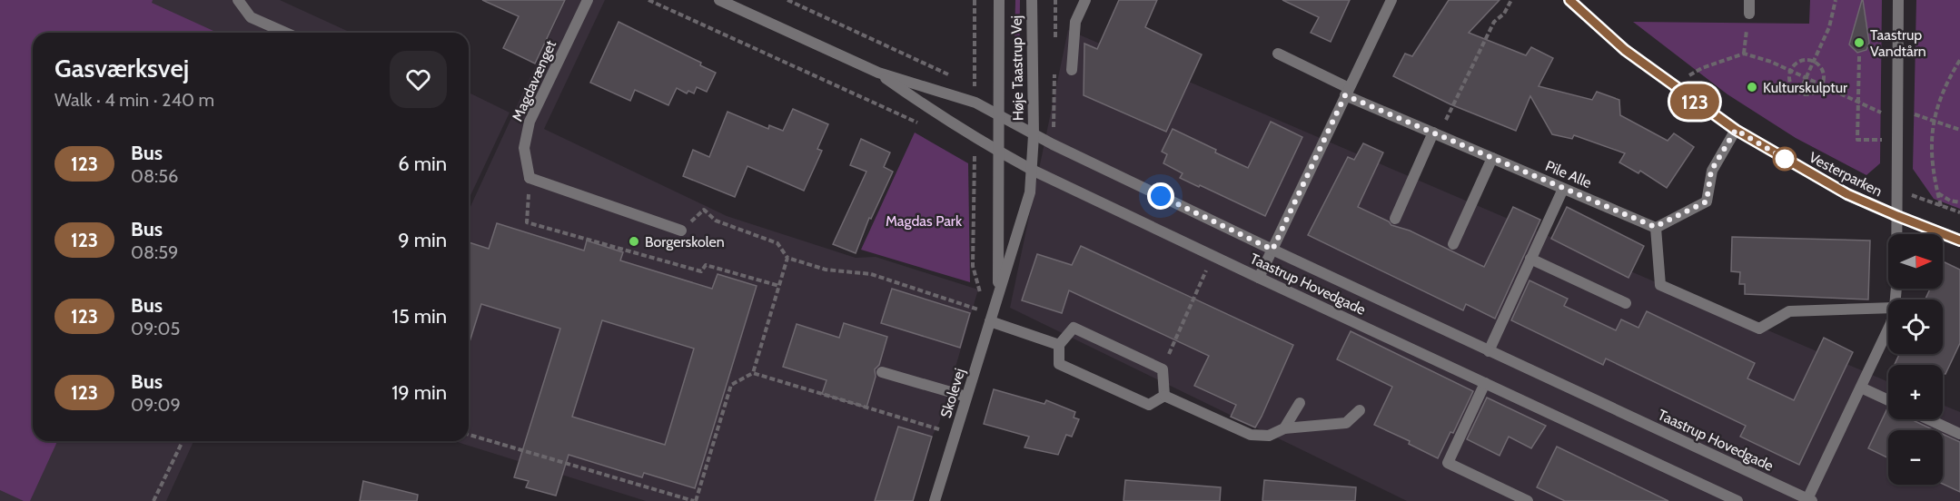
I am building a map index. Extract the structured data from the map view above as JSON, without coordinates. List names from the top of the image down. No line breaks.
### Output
{"streets":{"street":["Høje Taastrup Vej","Magdavænget","Pile Alle","Vesterparken","Taastrup Hovedgade","Skolevej"]},"crossings":[["Høje Taastrup Vej","Taastrup Hovedgade"],["Høje Taastrup Vej","Skolevej"],["Taastrup Hovedgade","Skolevej"]],"parks":["Magdas Park"],"places":["Taastrup Vandtårn","Kulturskulptur","Borgerskolen"],"lines":["bus line 123"],"north":"right","page":{"on_map":"123","heading":["Gasværksvej","Walk · 4 min · 240 m"],"list":[{"mark":"123","name":"Bus","note":"08:56","value":"6 min"},{"mark":"123","name":"Bus","note":"08:59","value":"9 min"},{"mark":"123","name":"Bus","note":"09:05","value":"15 min"},{"mark":"123","name":"Bus","note":"09:09","value":"19 min"}],"map_buttons":["+","−"]}}
